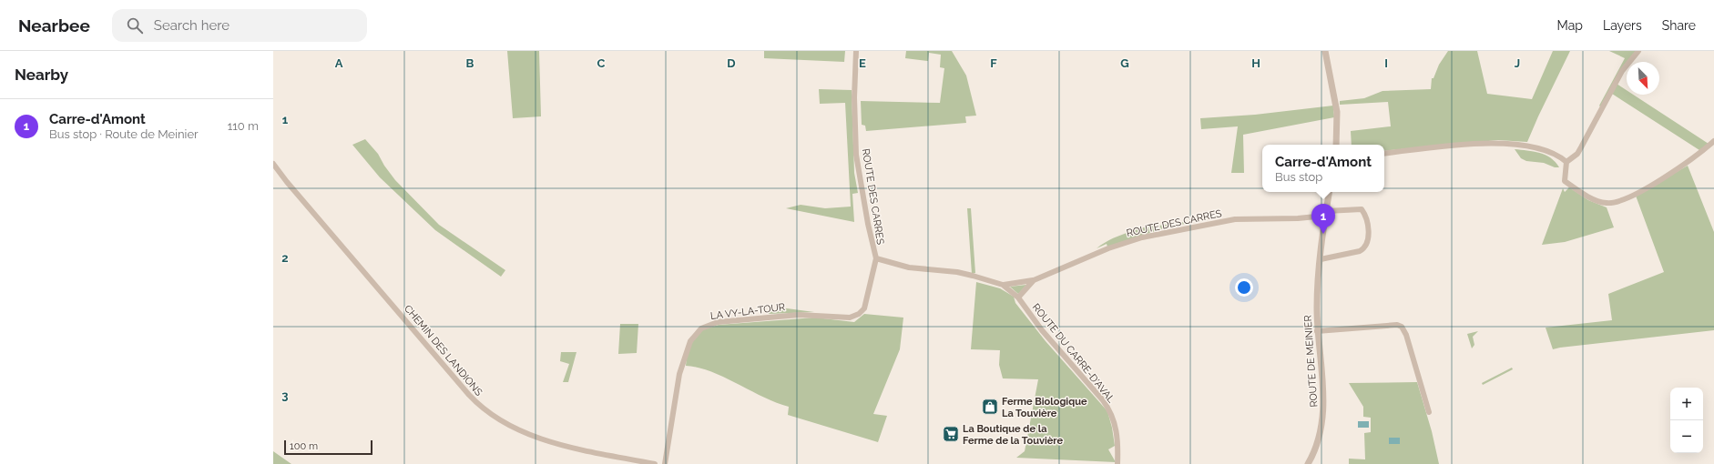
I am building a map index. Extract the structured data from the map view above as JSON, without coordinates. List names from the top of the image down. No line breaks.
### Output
{"streets":{"street":["ROUTE DES CARRES","LA VY-LA-TOUR","CHEMIN DES LANDIONS","ROUTE DU CARRE-D'AVAL","ROUTE DE MEINIER"]},"crossings":[["ROUTE DES CARRES","LA VY-LA-TOUR"],["ROUTE DES CARRES","ROUTE DU CARRE-D'AVAL"],["ROUTE DES CARRES","ROUTE DE MEINIER"]],"places":{"shop":["Ferme Biologique La Touvière"],"supermarket":["La Boutique de la Ferme de la Touvière"]},"scale_bar":"100 m","north":"bottom right","page":{"header":"Nearbee","search":"Search here","nav":["Map","Layers","Share"],"heading":"Nearby","list":[{"mark":"1","name":"Carre-d'Amont","note":"Bus stop · Route de Meinier","value":"110 m"}],"popup":["Carre-d'Amont","Bus stop"],"pins":"1","map_buttons":["+","−"],"scale":"100 m"},"grid":{"columns":["A","B","C","D","E","F","G","H","I","J"],"rows":["1","2","3"]}}
